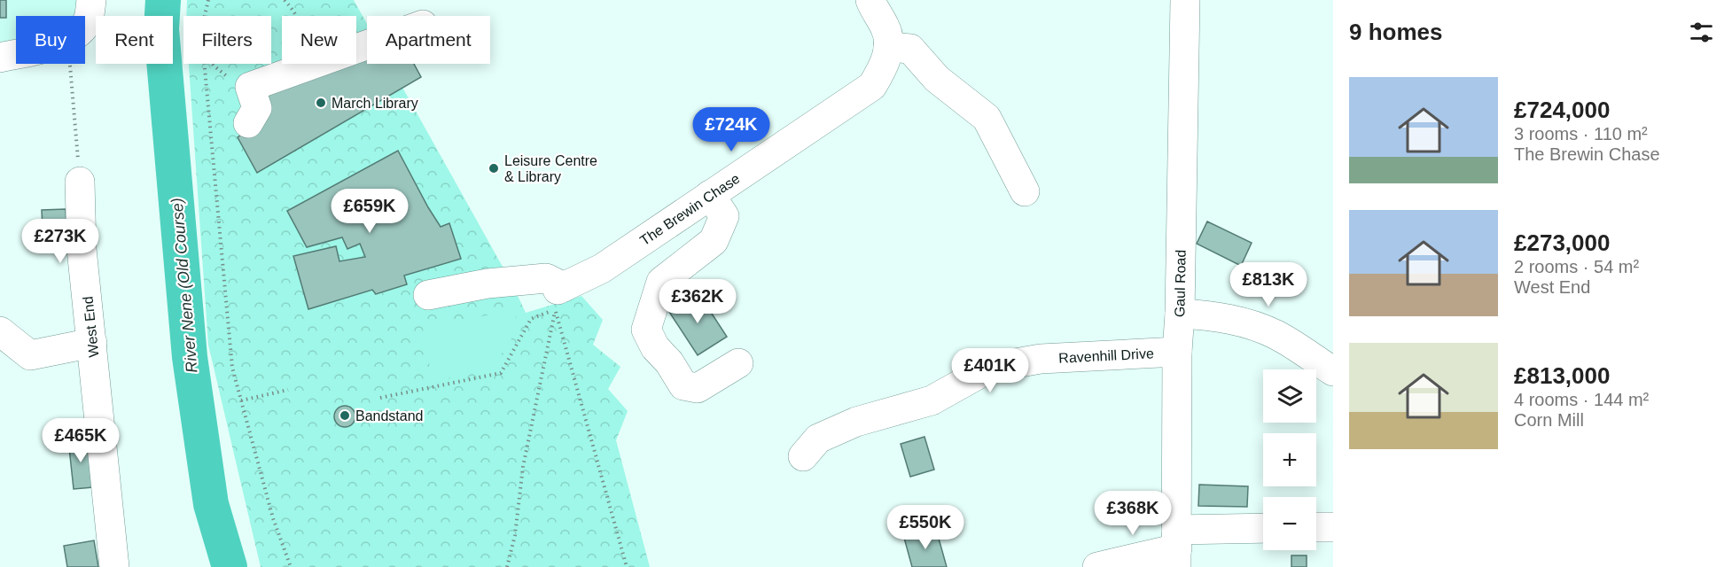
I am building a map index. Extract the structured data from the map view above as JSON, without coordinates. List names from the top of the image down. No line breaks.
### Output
{"streets":{"street":["The Brewin Chase","Gaul Road","West End","Ravenhill Drive"]},"crossings":[["Gaul Road","Ravenhill Drive"]],"water":["River Nene (Old Course)"],"places":["March Library","Leisure Centre & Library","Bandstand"],"page":{"heading":"9 homes","chip":["Buy","Rent","Filters","New","Apartment"],"list":[{"name":"£724,000","note":"3 rooms · 110 m² · The Brewin Chase"},{"name":"£273,000","note":"2 rooms · 54 m² · West End"},{"name":"£813,000","note":"4 rooms · 144 m² · Corn Mill"}],"price":["£724K","£659K","£273K","£813K","£362K","£401K","£465K","£368K","£550K"],"map_buttons":["+","−"]}}
